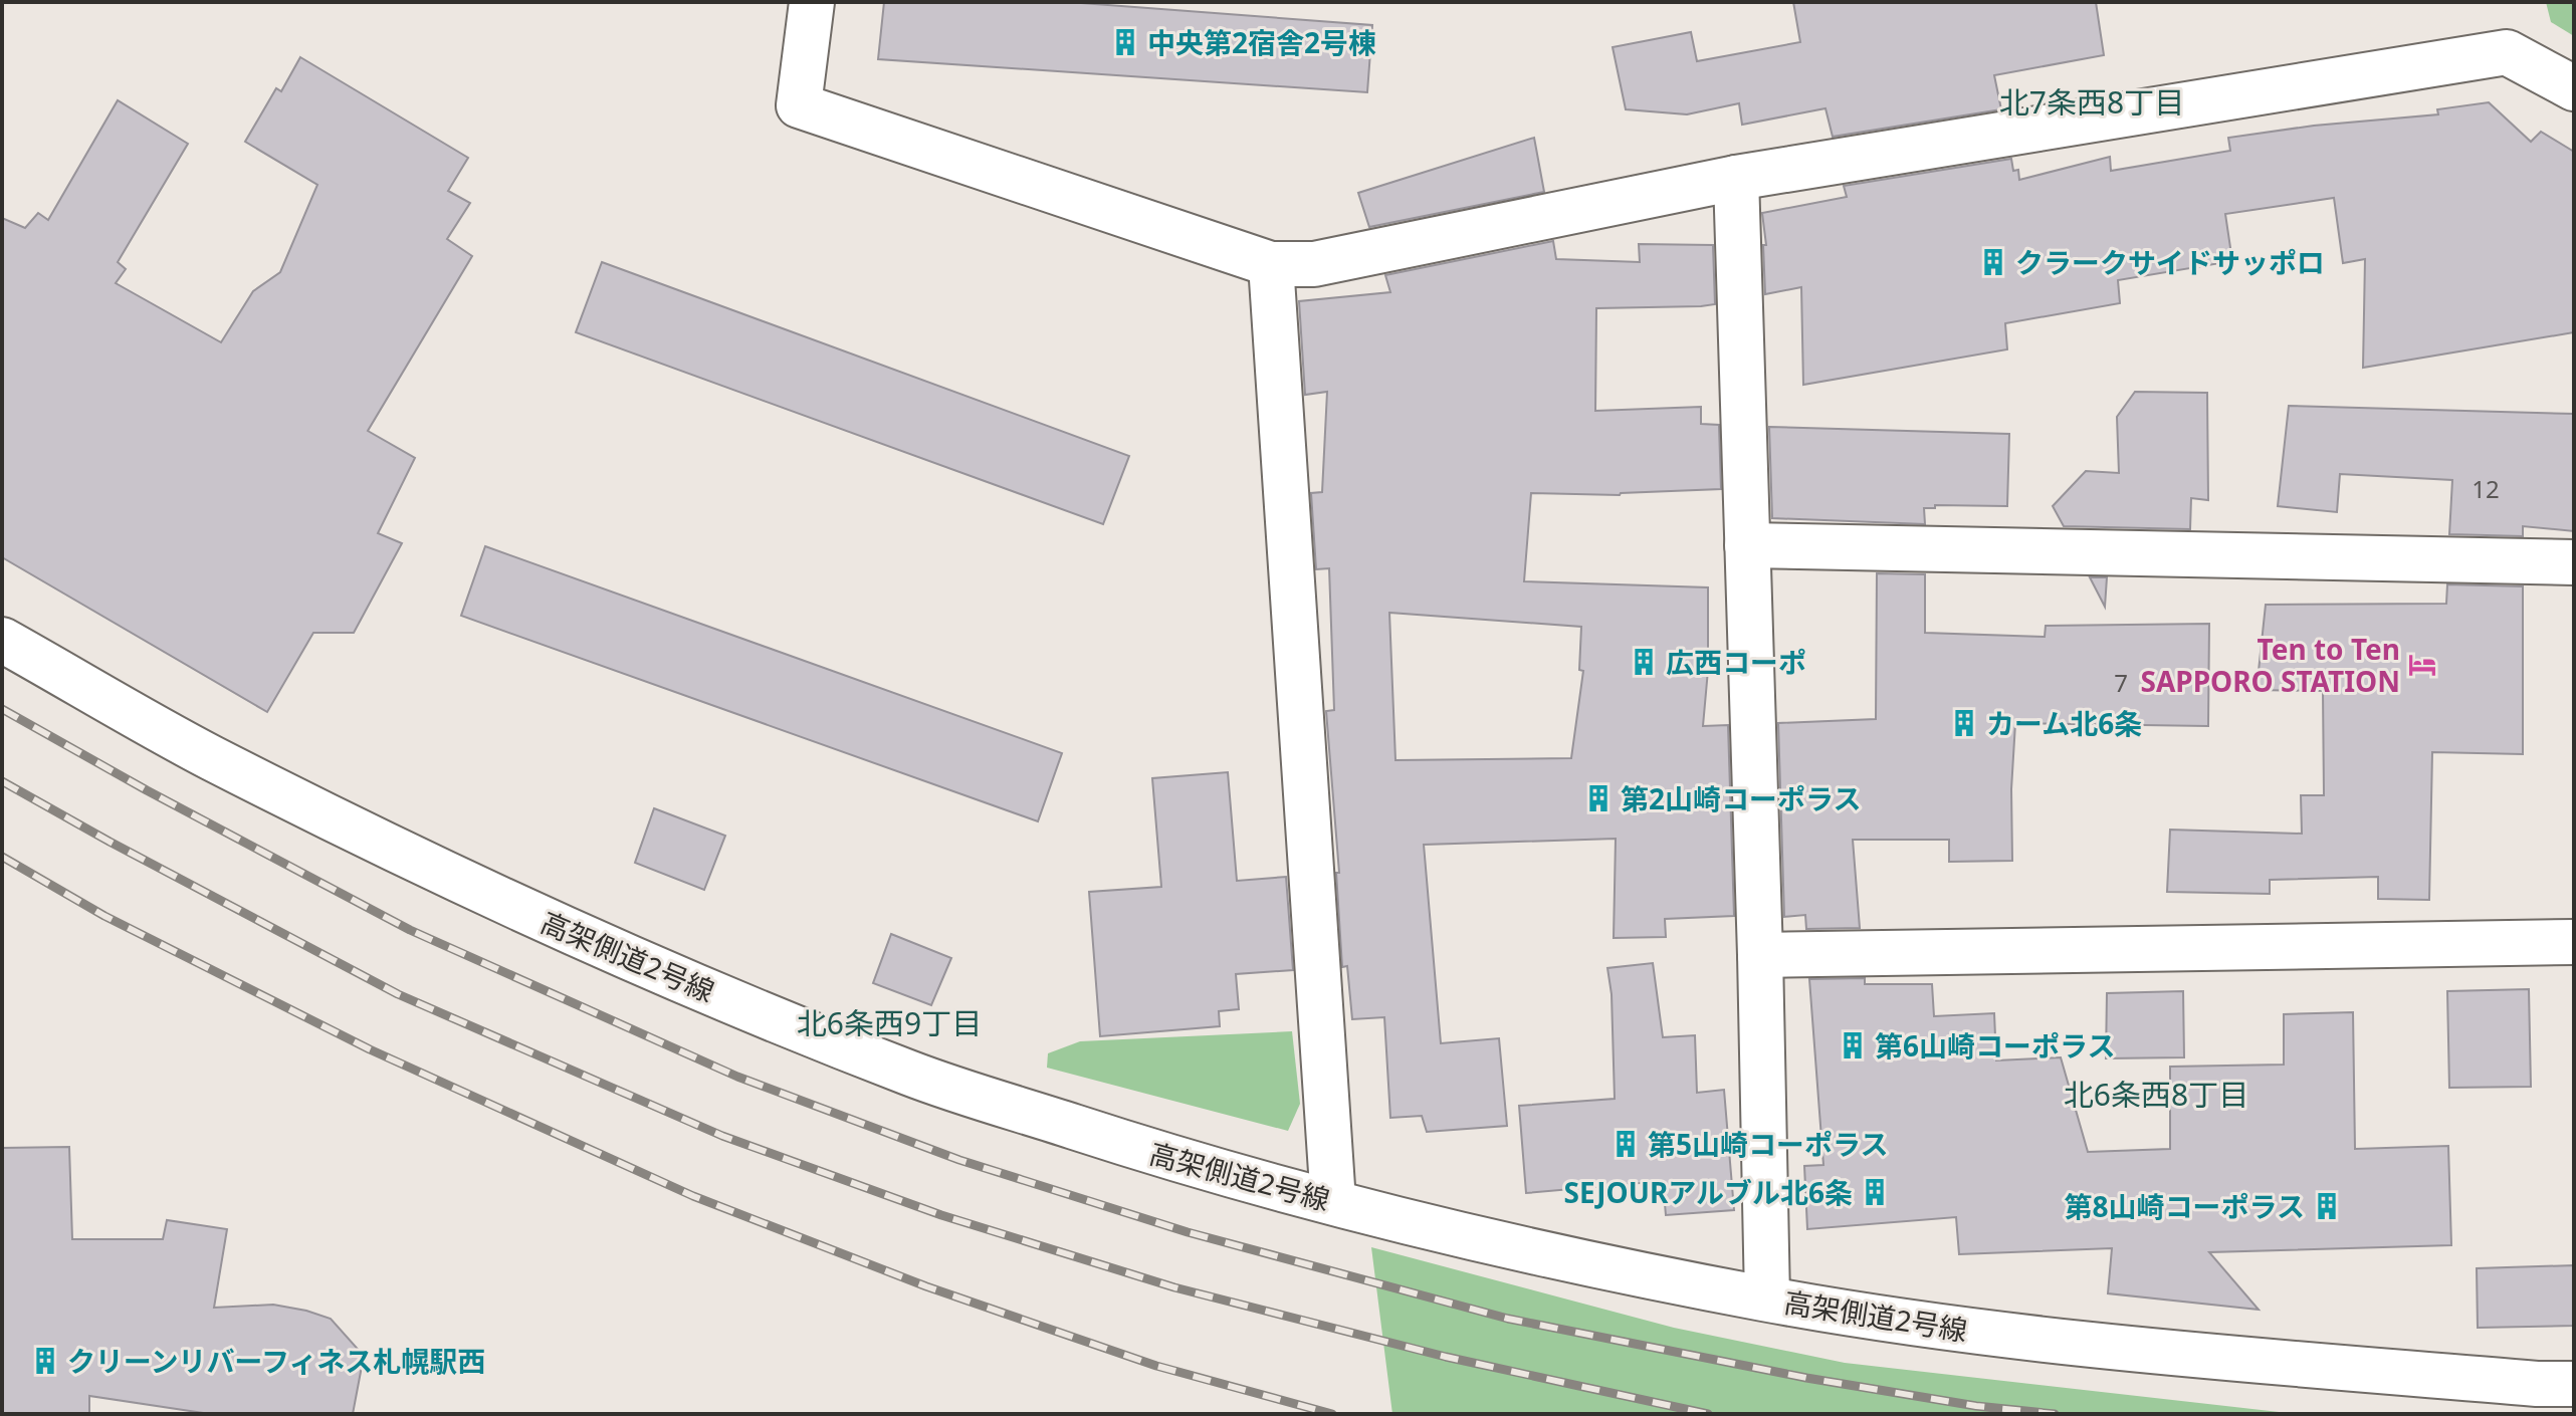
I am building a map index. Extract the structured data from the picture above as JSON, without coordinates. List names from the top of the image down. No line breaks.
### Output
{"streets":{"street":["高架側道2号線"]},"districts":["北7条西8丁目","北6条西9丁目","北6条西8丁目"],"places":{"building":["中央第2宿舎2号棟","クラークサイドサッポロ","広西コーポ","カーム北6条","第2山崎コーポラス","第6山崎コーポラス","第5山崎コーポラス","SEJOURアルブル北6条","第8山崎コーポラス","クリーンリバーフィネス札幌駅西"],"hotel":["Ten to Ten SAPPORO STATION"]},"house_numbers":["12","7"]}
